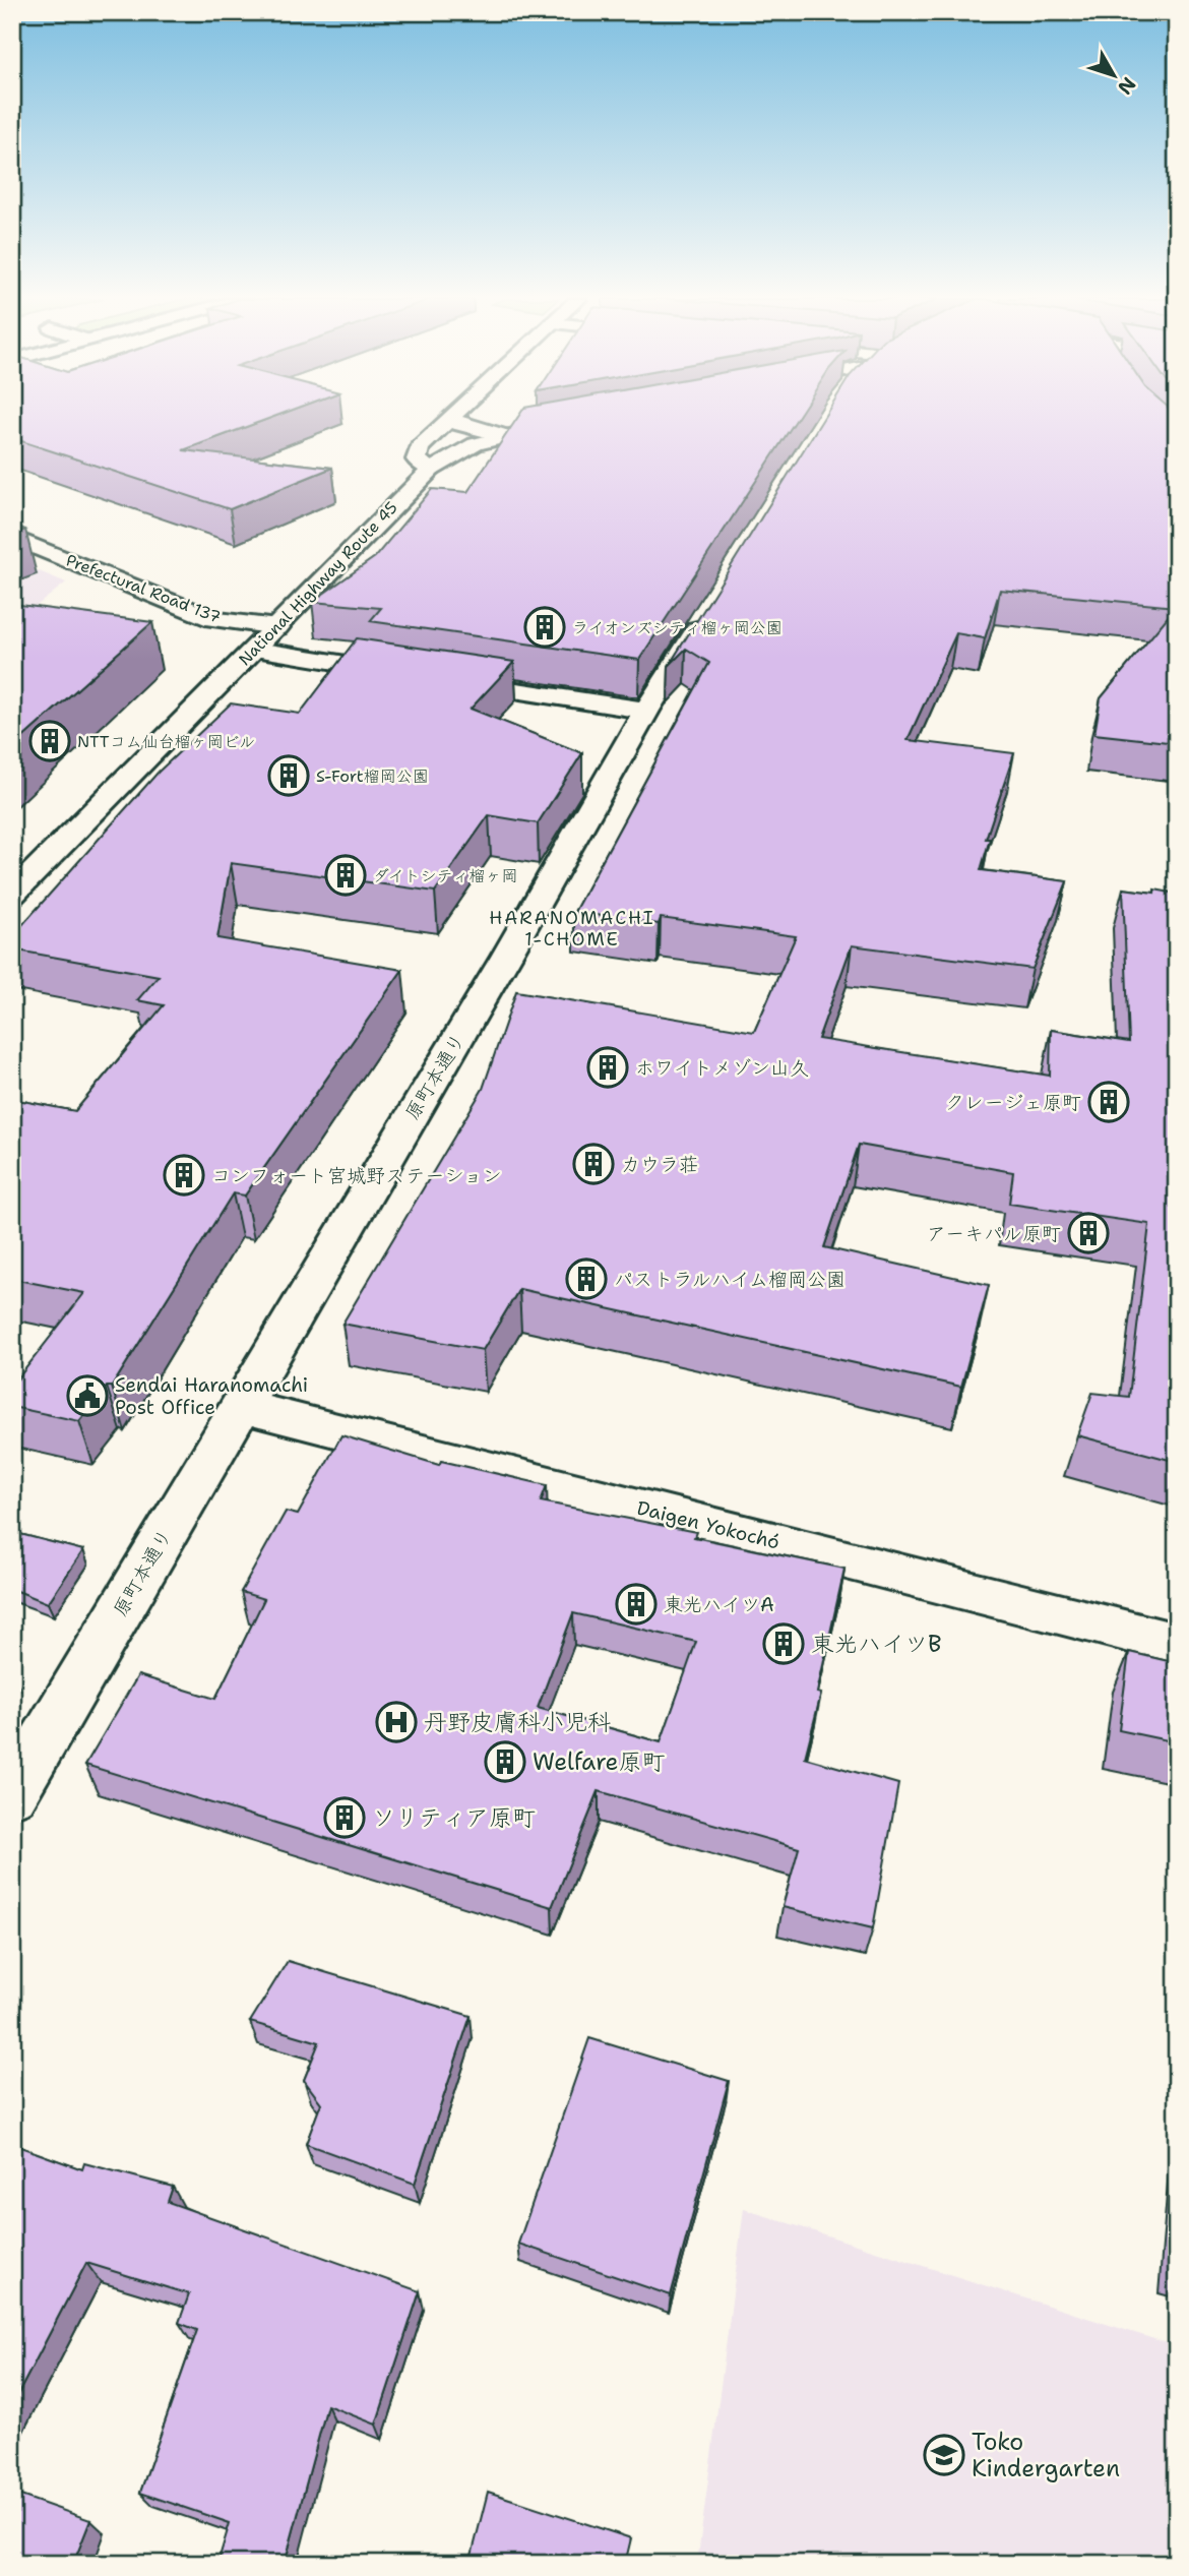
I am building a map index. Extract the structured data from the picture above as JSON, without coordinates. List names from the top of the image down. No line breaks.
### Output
{"streets":{"main road":["National Highway Route 45","Prefectural Road 137","原町本通り","Daigen Yokochó"]},"crossings":[["National Highway Route 45","Prefectural Road 137"],["原町本通り","Daigen Yokochó"]],"districts":["HARANOMACHI 1-CHOME"],"places":{"building":["ライオンズシティ榴ヶ岡公園","NTTコム仙台榴ヶ岡ビル","S-Fort榴岡公園","ダイトシティ榴ヶ岡","ホワイトメゾン山久","クレージェ原町","カウラ荘","コンフォート宮城野ステーション","アーキパル原町","パストラルハイム榴岡公園","東光ハイツA","東光ハイツB","Welfare原町","ソリティア原町"],"public building":["Sendai Haranomachi Post Office"],"hospital":["丹野皮膚科小児科"],"school or university":["Toko Kindergarten"]},"north":"bottom right"}
